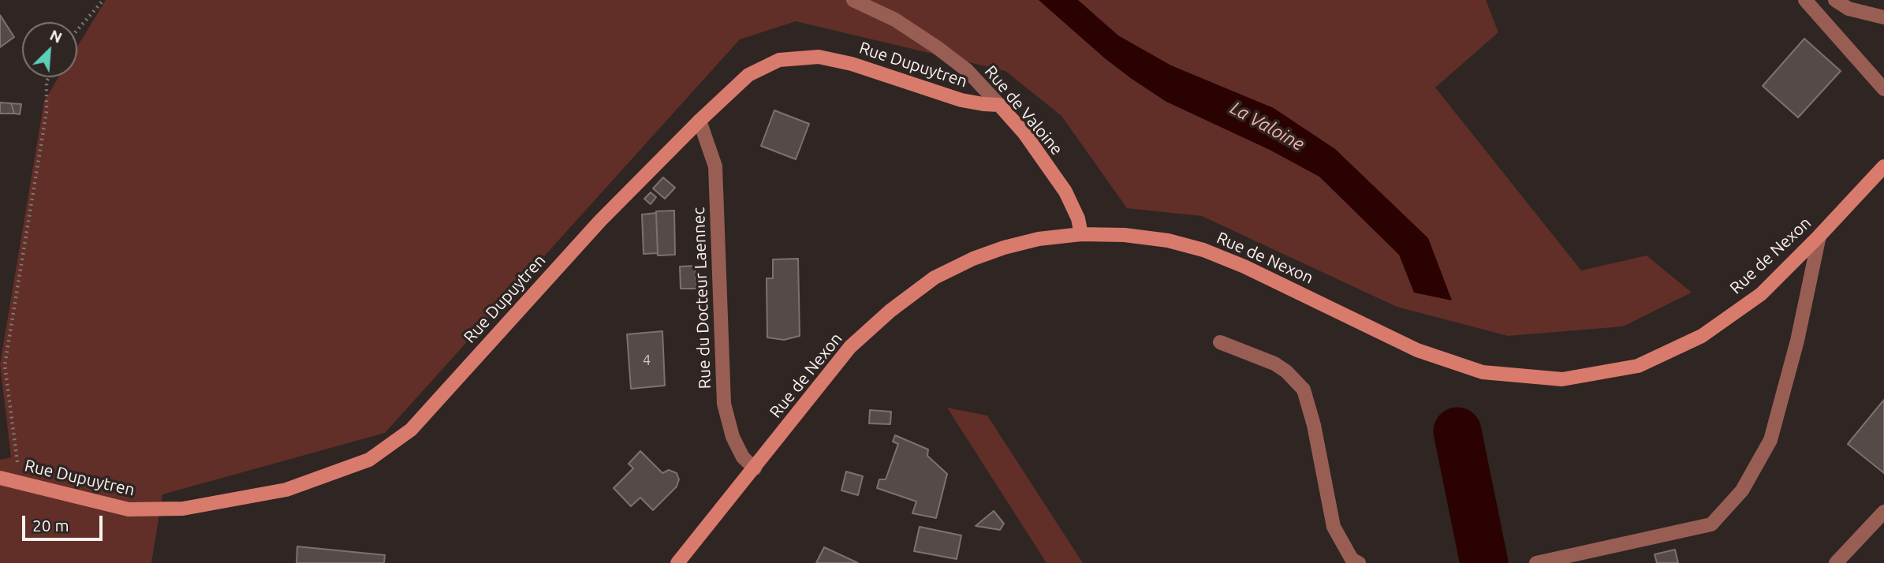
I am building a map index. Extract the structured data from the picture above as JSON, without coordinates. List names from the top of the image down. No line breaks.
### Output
{"streets":{"main road":["Rue Dupuytren","Rue de Valoine","Rue de Nexon"],"street":["Rue du Docteur Laennec"]},"crossings":[["Rue Dupuytren","Rue de Valoine"],["Rue Dupuytren","Rue du Docteur Laennec"],["Rue de Valoine","Rue de Nexon"],["Rue de Nexon","Rue du Docteur Laennec"]],"water":["La Valoine"],"house_numbers":["4"],"scale_bar":"20 m","north":"top right"}
